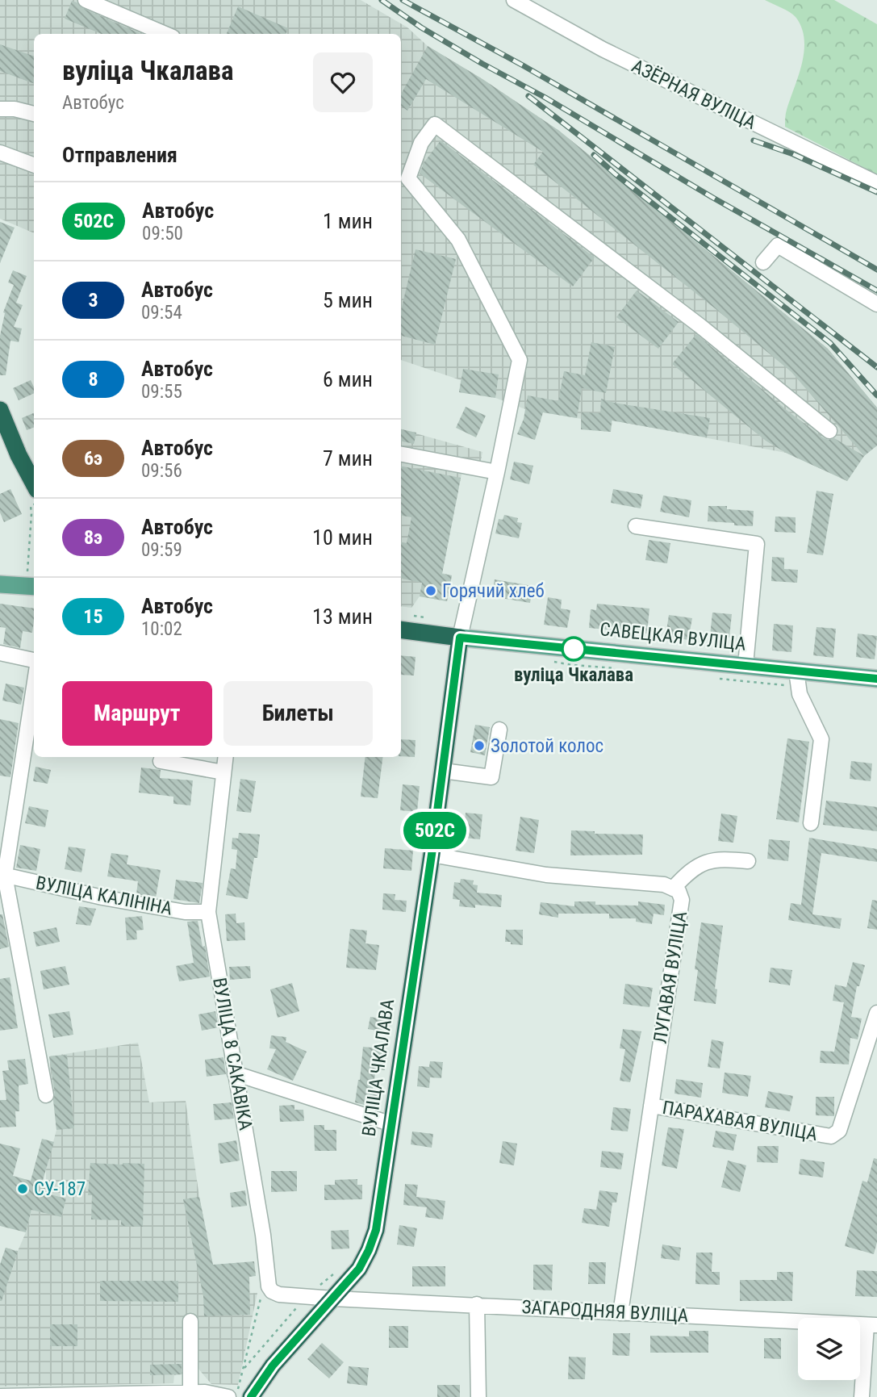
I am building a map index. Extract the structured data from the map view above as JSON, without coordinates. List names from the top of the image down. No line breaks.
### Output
{"streets":{"highway":["САВЕЦКАЯ ВУЛІЦА","ВУЛІЦА ЧКАЛАВА"],"street":["АЗЁРНАЯ ВУЛІЦА","ВУЛІЦА КАЛІНІНА","ЛУГАВАЯ ВУЛІЦА","ВУЛІЦА 8 САКАВІКА","ПАРАХАВАЯ ВУЛІЦА","ЗАГАРОДНЯЯ ВУЛІЦА"]},"crossings":[["САВЕЦКАЯ ВУЛІЦА","ВУЛІЦА ЧКАЛАВА"],["ВУЛІЦА КАЛІНІНА","ВУЛІЦА 8 САКАВІКА"],["ЛУГАВАЯ ВУЛІЦА","ВУЛІЦА ЧКАЛАВА"],["ЛУГАВАЯ ВУЛІЦА","ПАРАХАВАЯ ВУЛІЦА"],["ЛУГАВАЯ ВУЛІЦА","ЗАГАРОДНЯЯ ВУЛІЦА"],["ВУЛІЦА ЧКАЛАВА","ЗАГАРОДНЯЯ ВУЛІЦА"]],"places":["Горячий хлеб","вуліца Чкалава","Золотой колос","СУ-187"],"lines":["bus line 502С"],"page":{"on_map":"502С","heading":[["вуліца Чкалава","Автобус"],"Отправления"],"list":[{"mark":"502С","name":"Автобус","note":"09:50","value":"1 мин"},{"mark":"3","name":"Автобус","note":"09:54","value":"5 мин"},{"mark":"8","name":"Автобус","note":"09:55","value":"6 мин"},{"mark":"6э","name":"Автобус","note":"09:56","value":"7 мин"},{"mark":"8э","name":"Автобус","note":"09:59","value":"10 мин"},{"mark":"15","name":"Автобус","note":"10:02","value":"13 мин"}],"buttons":["Маршрут","Билеты"]}}
